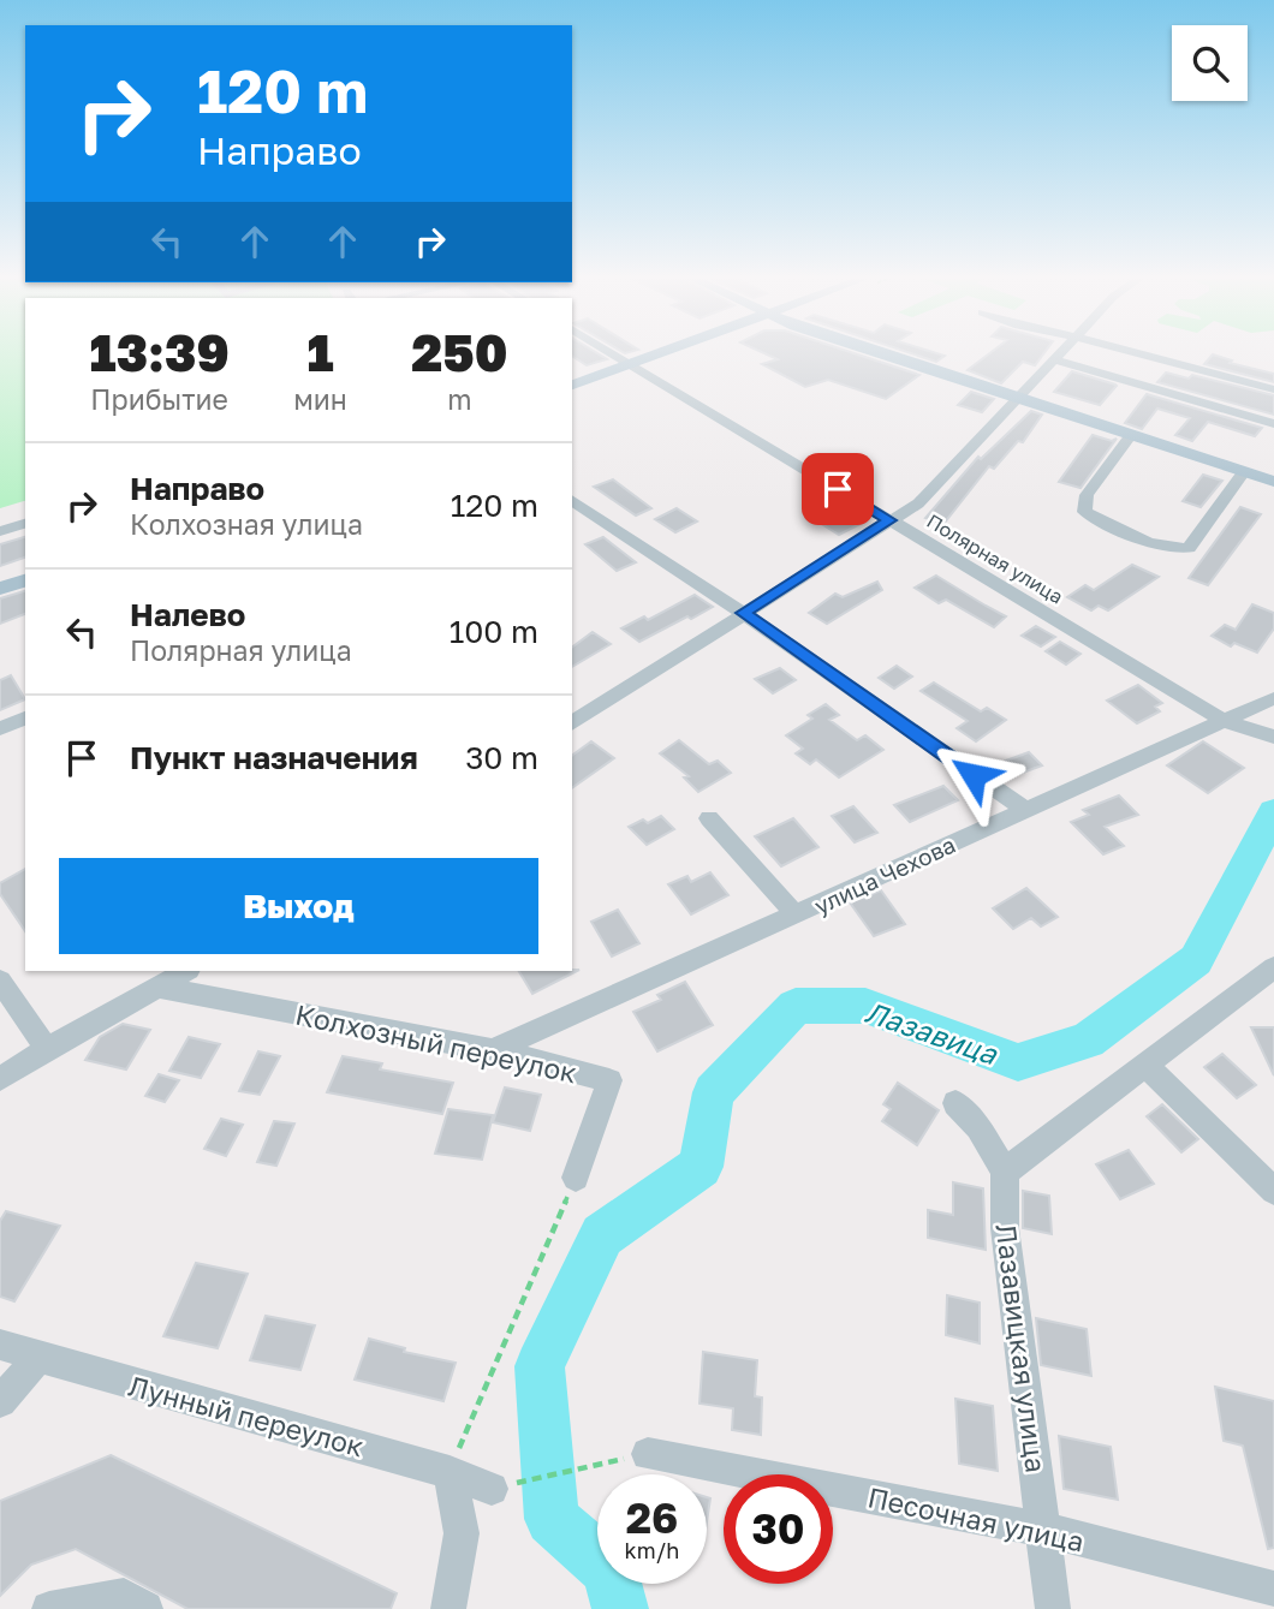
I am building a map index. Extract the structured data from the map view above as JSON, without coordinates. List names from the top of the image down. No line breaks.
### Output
{"streets":{"street":["Полярная улица","улица Чехова","Колхозный переулок","Лазавицкая улица","Лунный переулок","Песочная улица"]},"crossings":[["Полярная улица","улица Чехова"],["улица Чехова","Колхозный переулок"],["Лазавицкая улица","Песочная улица"]],"water":["Лазавица"],"page":{"turn":["120 m","Направо"],"eta":["13:39","Прибытие","1","мин","250","m"],"list":[{"name":"Направо","note":"Колхозная улица","value":"120 m"},{"name":"Налево","note":"Полярная улица","value":"100 m"},{"name":"Пункт назначения","value":"30 m"}],"buttons":"Выход","speed":"26 km/h","limit":"30"}}
